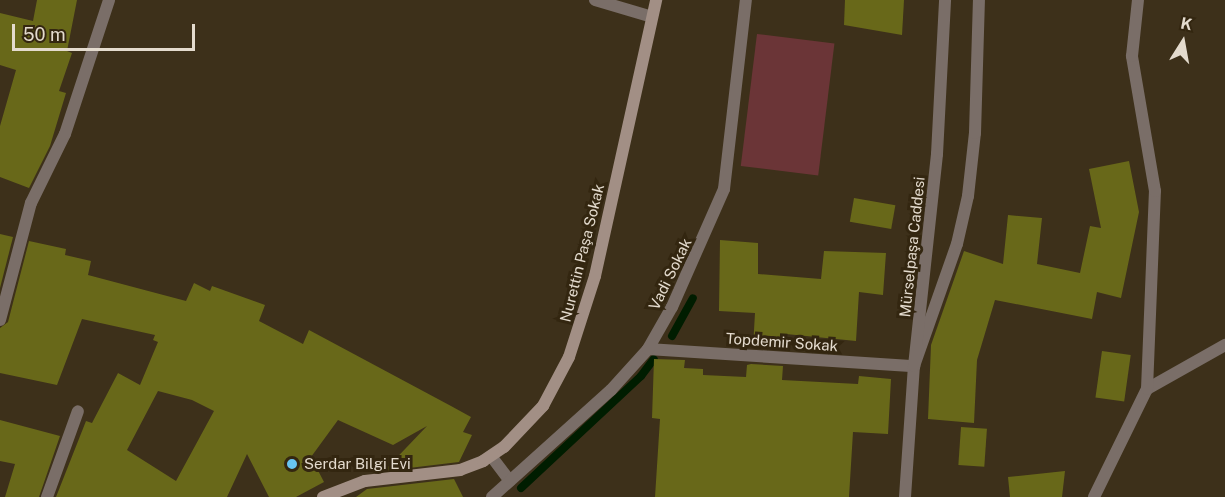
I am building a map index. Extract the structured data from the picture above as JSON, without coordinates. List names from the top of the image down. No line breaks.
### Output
{"streets":{"street":["Mürselpaşa Caddesi","Nurettin Paşa Sokak","Vadi Sokak","Topdemir Sokak"]},"crossings":[["Mürselpaşa Caddesi","Topdemir Sokak"],["Vadi Sokak","Topdemir Sokak"]],"places":["Serdar Bilgi Evi"],"scale_bar":"50 m","north":"top"}
